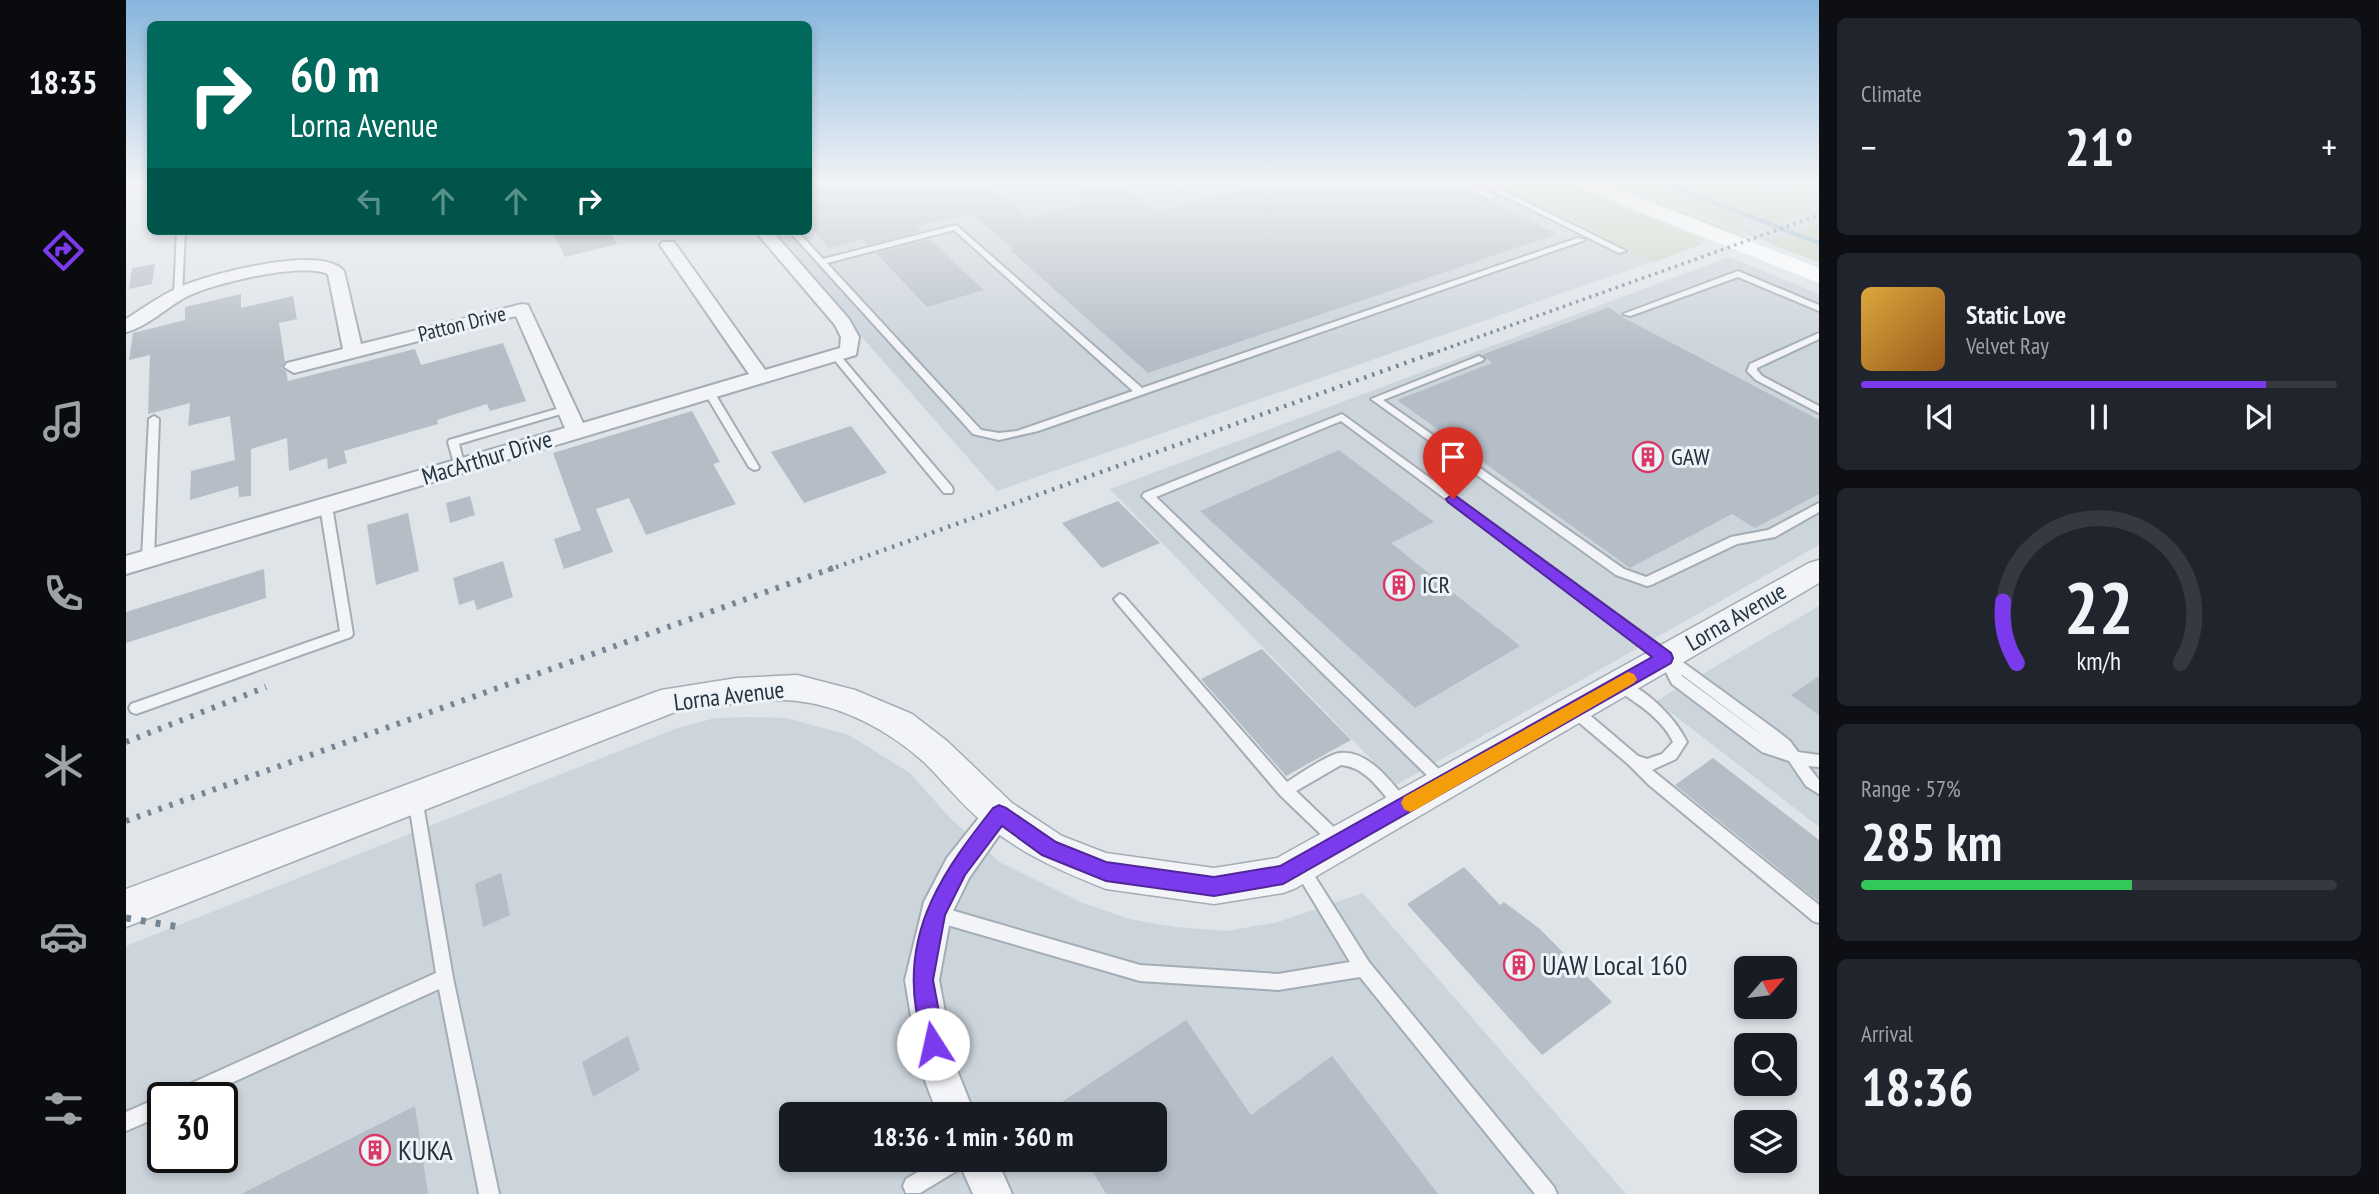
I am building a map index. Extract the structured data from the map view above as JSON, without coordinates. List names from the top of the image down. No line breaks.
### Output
{"streets":{"street":["Patton Drive","MacArthur Drive","Lorna Avenue"]},"crossings":[["Patton Drive","MacArthur Drive"]],"places":{"building":["GAW","ICR","UAW Local 160","KUKA"]},"north":"top right","page":{"tabs":"18:35","tile":["Climate",["Range · 57%","285 km"],["Arrival","18:36"]],"turn":["60 m","Lorna Avenue"],"heat":["−","21°","+"],"song":["Static Love","Velvet Ray"],"limit":"30","trip":"18:36 · 1 min · 360 m","gauge":["22","km/h"]}}
